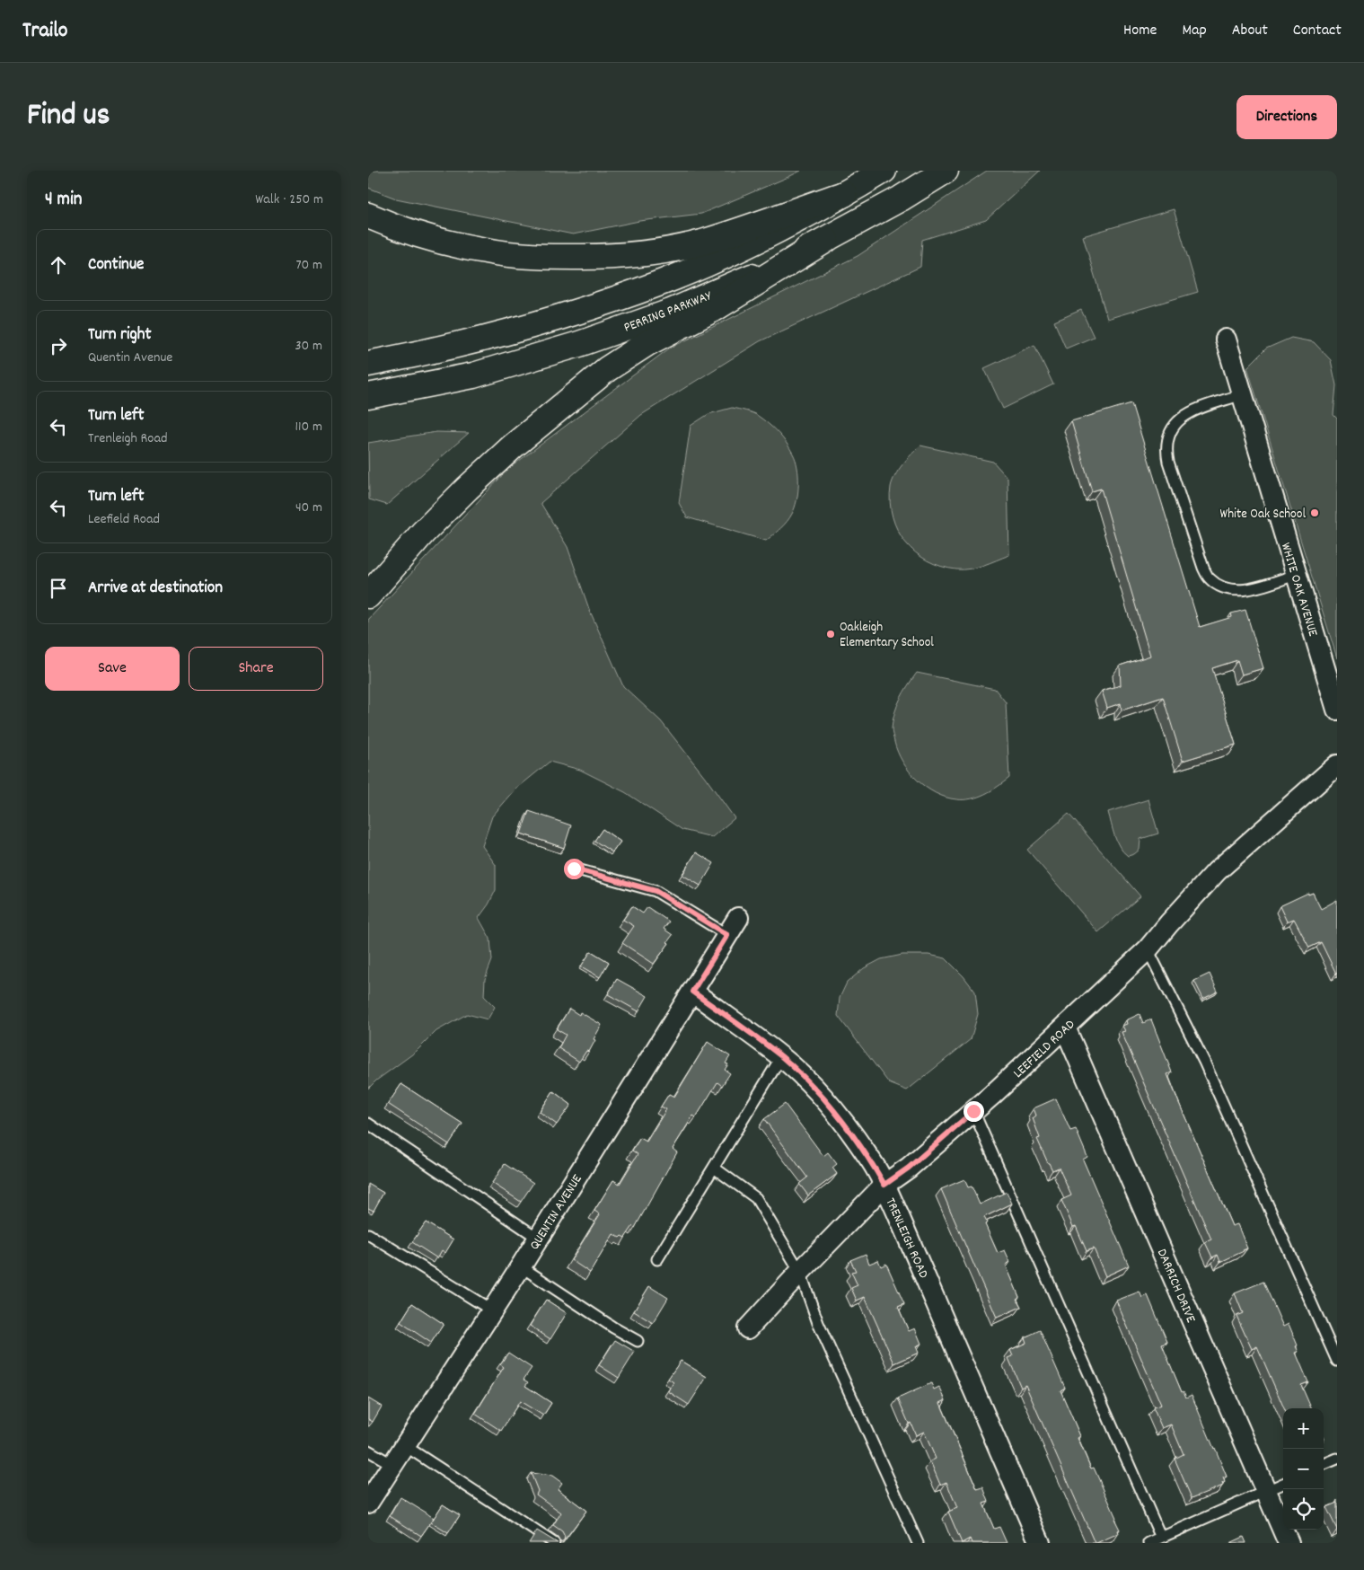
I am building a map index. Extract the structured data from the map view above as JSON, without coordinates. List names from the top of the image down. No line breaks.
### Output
{"streets":{"main road":["PERRING PARKWAY"],"street":["WHITE OAK AVENUE","LEEFIELD ROAD","QUENTIN AVENUE","TRENLEIGH ROAD","DARRICH DRIVE"]},"crossings":[["LEEFIELD ROAD","TRENLEIGH ROAD"],["LEEFIELD ROAD","DARRICH DRIVE"],["QUENTIN AVENUE","TRENLEIGH ROAD"]],"places":["White Oak School","Oakleigh Elementary School"],"page":{"header":"Trailo","nav":["Home","Map","About","Contact"],"title":"Find us","buttons":["Directions",["Save","Share"]],"heading":["4 min","Walk · 250 m"],"list":[["Continue","70 m"],["Turn right","Quentin Avenue","30 m"],["Turn left","Trenleigh Road","110 m"],["Turn left","Leefield Road","40 m"],"Arrive at destination"],"map_buttons":["+","−"]}}
